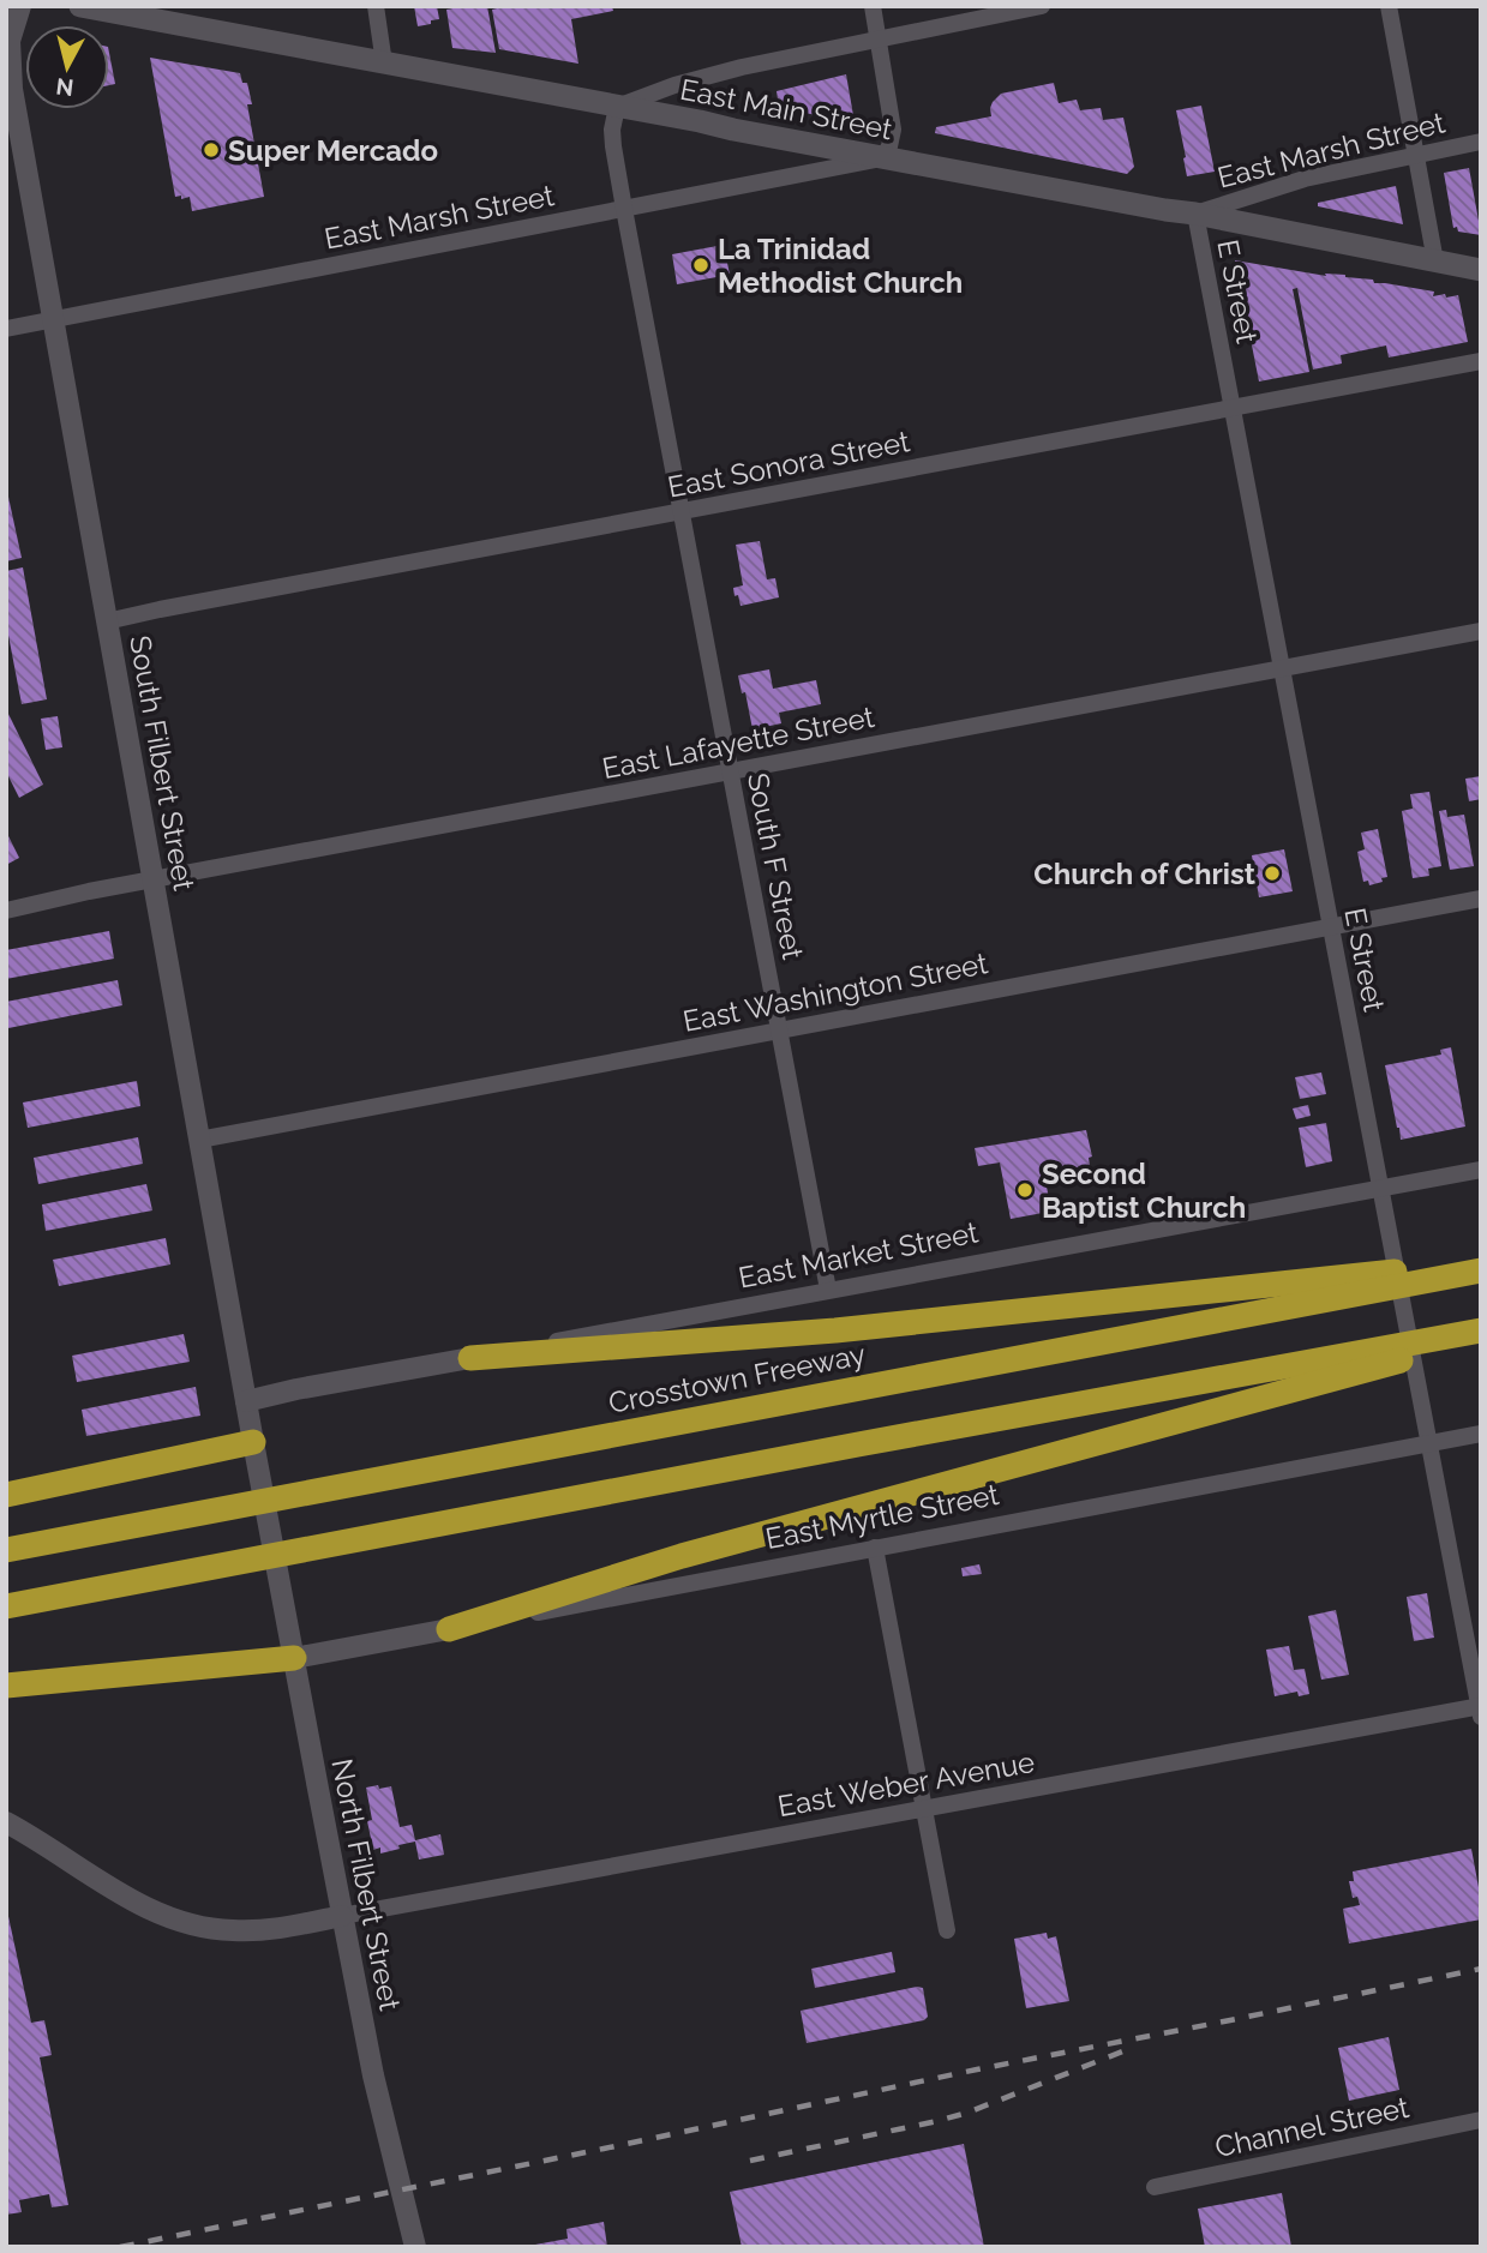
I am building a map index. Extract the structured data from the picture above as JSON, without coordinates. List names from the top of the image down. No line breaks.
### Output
{"streets":{"highway":["Crosstown Freeway"],"main road":["East Main Street"],"street":["East Marsh Street","E Street","East Sonora Street","East Lafayette Street","South Filbert Street","South F Street","East Washington Street","East Market Street","East Myrtle Street","East Weber Avenue","North Filbert Street","Channel Street"]},"crossings":[["East Main Street","East Marsh Street"],["East Main Street","E Street"],["East Main Street","South F Street"],["East Marsh Street","E Street"],["East Marsh Street","South Filbert Street"],["East Marsh Street","South F Street"],["E Street","East Sonora Street"],["E Street","East Lafayette Street"],["E Street","East Washington Street"],["E Street","East Market Street"],["E Street","East Myrtle Street"],["E Street","East Weber Avenue"],["East Sonora Street","South Filbert Street"],["East Sonora Street","South F Street"],["East Lafayette Street","South Filbert Street"],["East Lafayette Street","South F Street"],["South Filbert Street","East Washington Street"],["South Filbert Street","East Market Street"],["South Filbert Street","North Filbert Street"],["South F Street","East Washington Street"],["South F Street","East Market Street"],["East Myrtle Street","North Filbert Street"],["East Weber Avenue","North Filbert Street"]],"places":["Super Mercado","La Trinidad Methodist Church","Church of Christ","Second Baptist Church"],"north":"bottom"}
